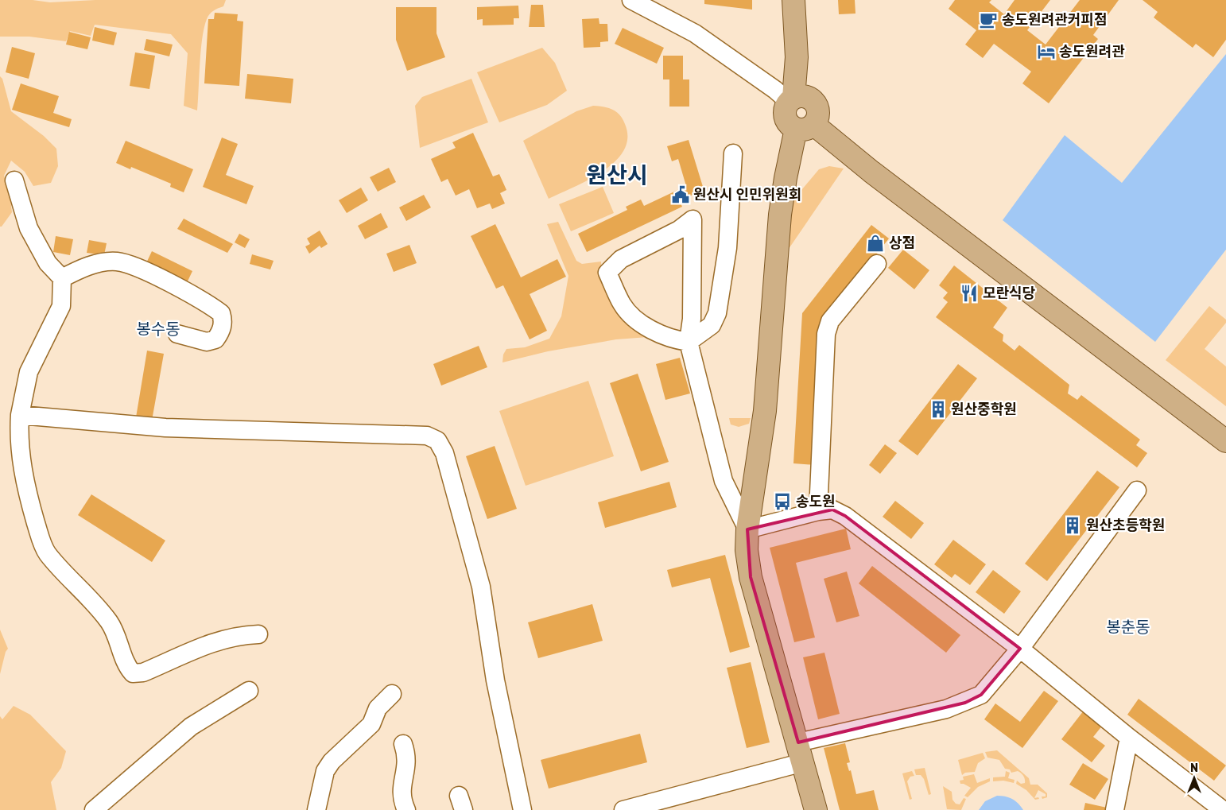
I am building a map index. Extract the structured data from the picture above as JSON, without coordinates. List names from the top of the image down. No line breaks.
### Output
{"districts":["원산시","봉수동","봉춘동"],"places":{"cafe":["송도원려관커피점"],"hotel":["송도원려관"],"public building":["원산시 인민위원회"],"shop":["상점"],"restaurant":["모란식당"],"building":["원산중학원","원산초등학원"],"bus stop":["송도원"]},"north":"top"}
